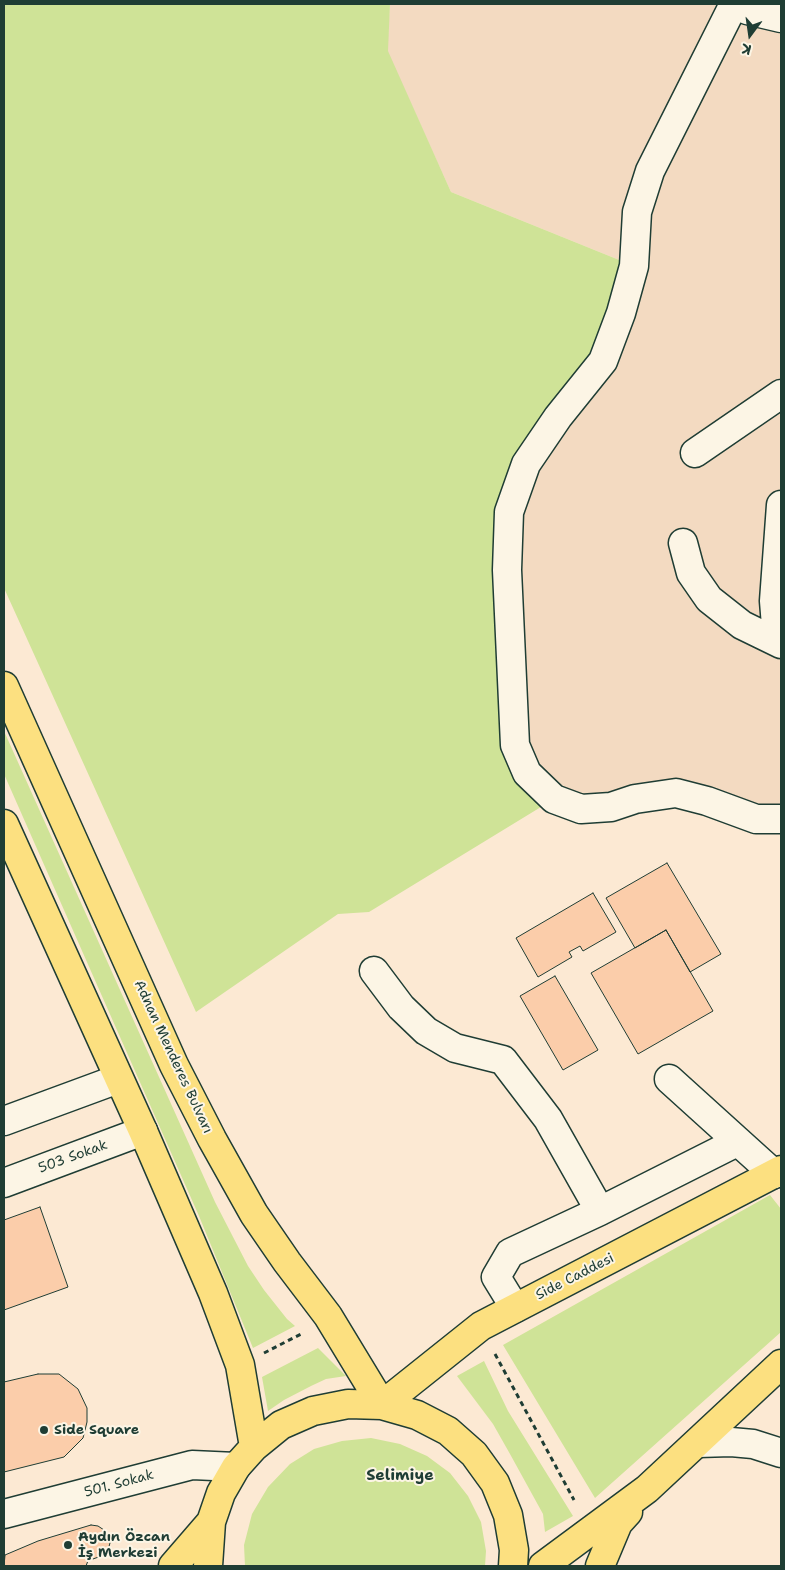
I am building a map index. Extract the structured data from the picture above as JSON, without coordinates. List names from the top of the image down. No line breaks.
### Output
{"streets":{"main road":["Adnan Menderes Bulvarı","Side Caddesi"],"street":["503 Sokak","501. Sokak"]},"crossings":[["Adnan Menderes Bulvarı","Side Caddesi"]],"districts":["Selimiye"],"places":["Side Square","Aydın Özcan İş Merkezi"],"north":"bottom"}
